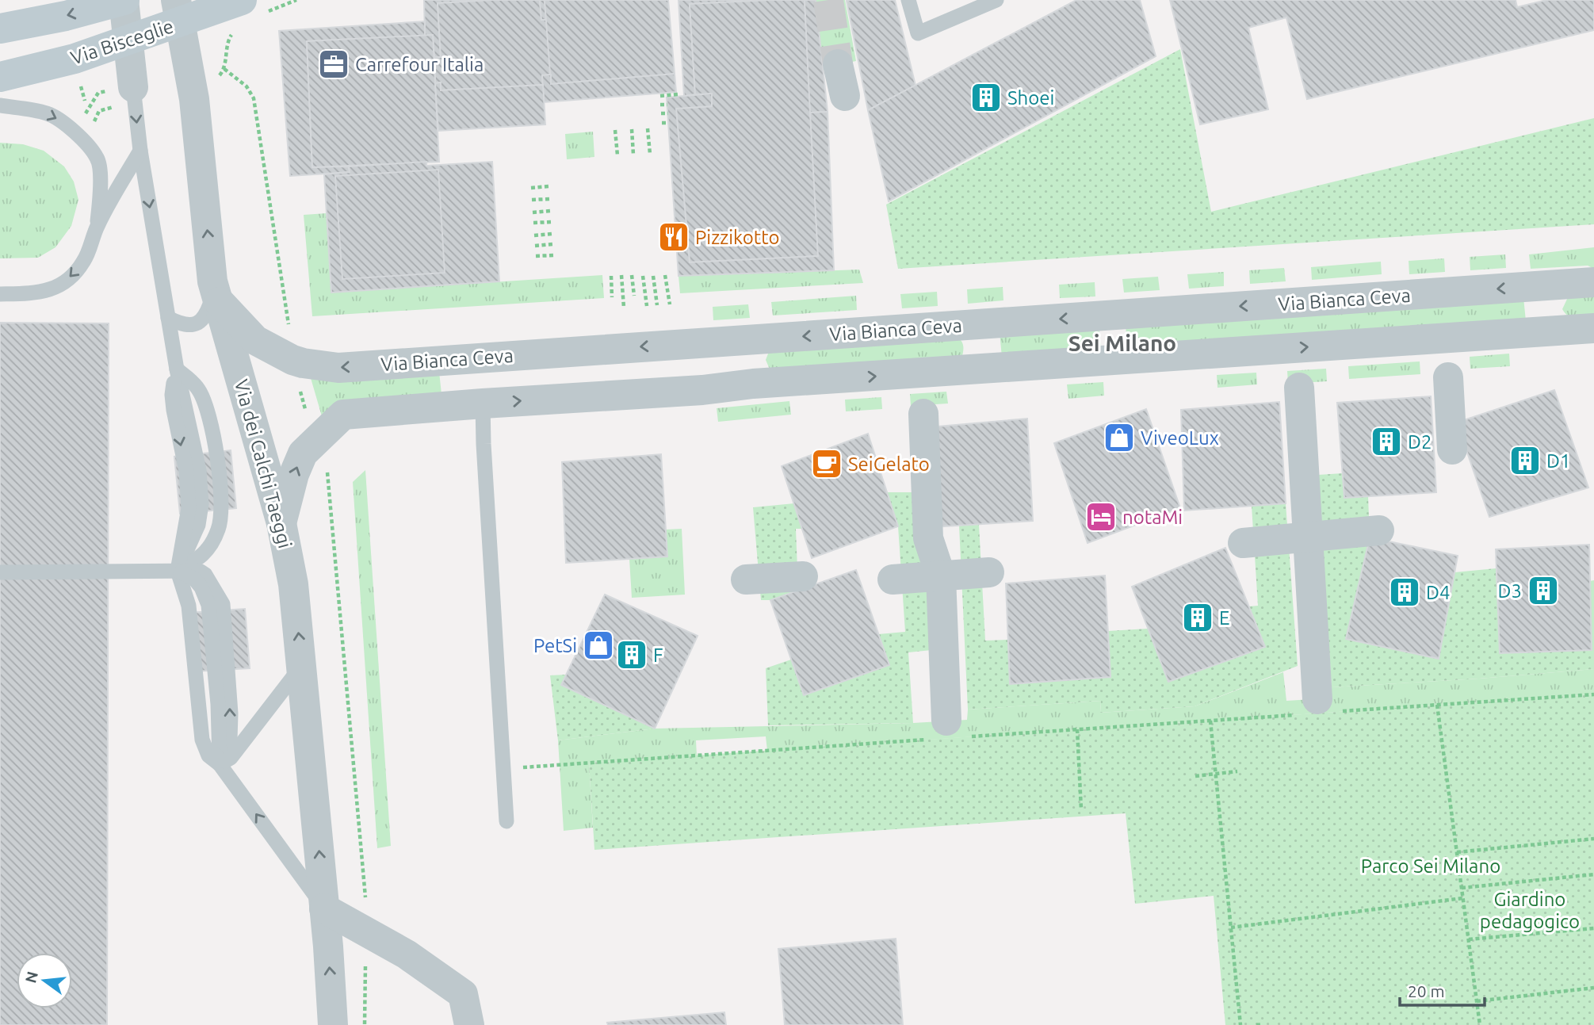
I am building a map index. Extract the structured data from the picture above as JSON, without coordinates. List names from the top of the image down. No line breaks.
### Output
{"streets":{"main road":["Via Bisceglie"],"street":["Via Bianca Ceva","Via dei Calchi Taeggi"]},"crossings":[["Via Bisceglie","Via dei Calchi Taeggi"],["Via Bianca Ceva","Via dei Calchi Taeggi"]],"one_way":["Via dei Calchi Taeggi"],"districts":["Sei Milano"],"parks":["Parco Sei Milano","Giardino pedagogico"],"places":{"office":["Carrefour Italia"],"building":["Shoei","D2","D1","D3","D4","E","F"],"restaurant":["Pizzikotto"],"shop":["ViveoLux","PetSi"],"cafe":["SeiGelato"],"hotel":["notaMi"]},"scale_bar":"20 m","north":"left"}
